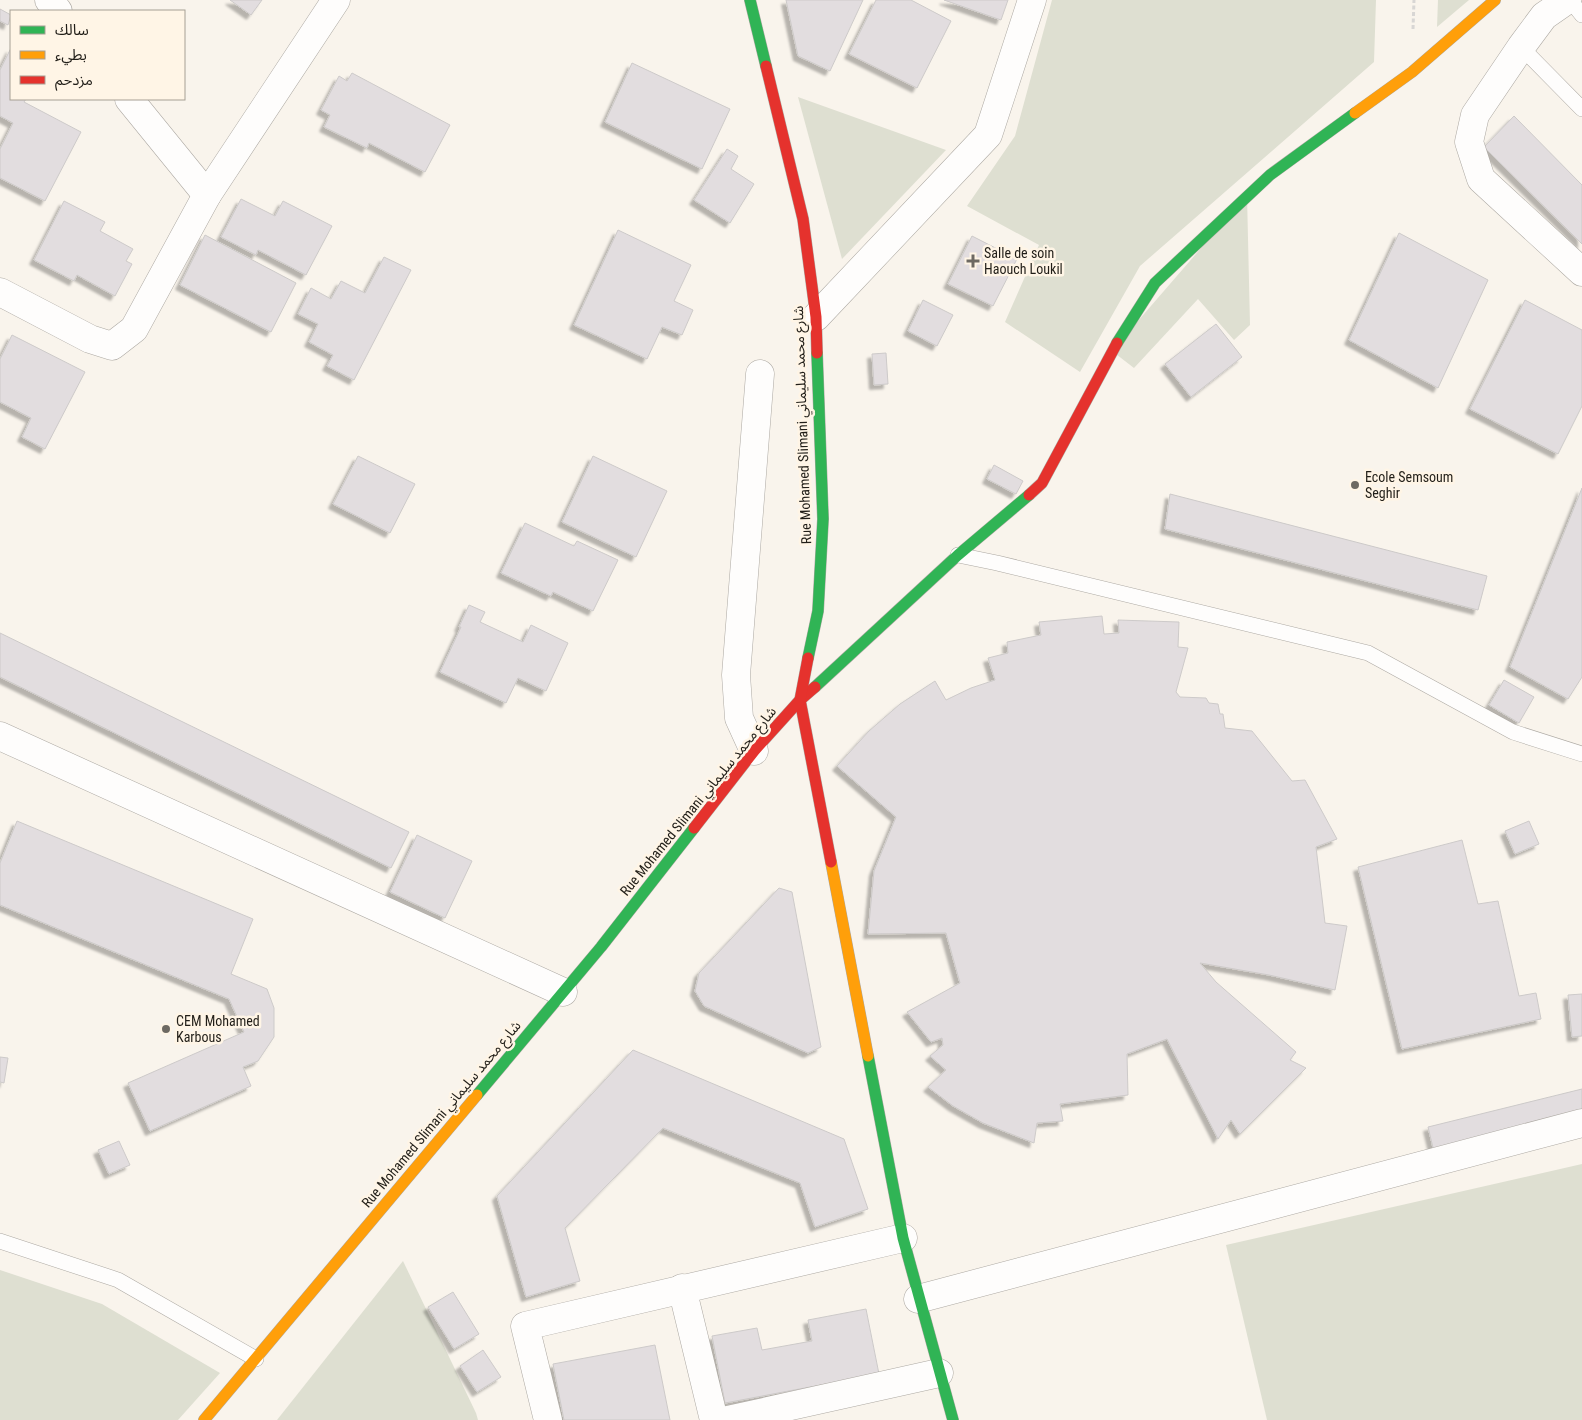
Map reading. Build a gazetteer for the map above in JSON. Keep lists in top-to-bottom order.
{
  "streets": {
    "street": ["Rue Mohamed Slimani شارع محمد سليماني"]
  },
  "places": {
    "health": ["Salle de soin Haouch Loukil"],
    "other": ["Ecole Semsoum Seghir", "CEM Mohamed Karbous"]
  },
  "legend": ["سالك", "بطيء", "مزدحم"]
}
